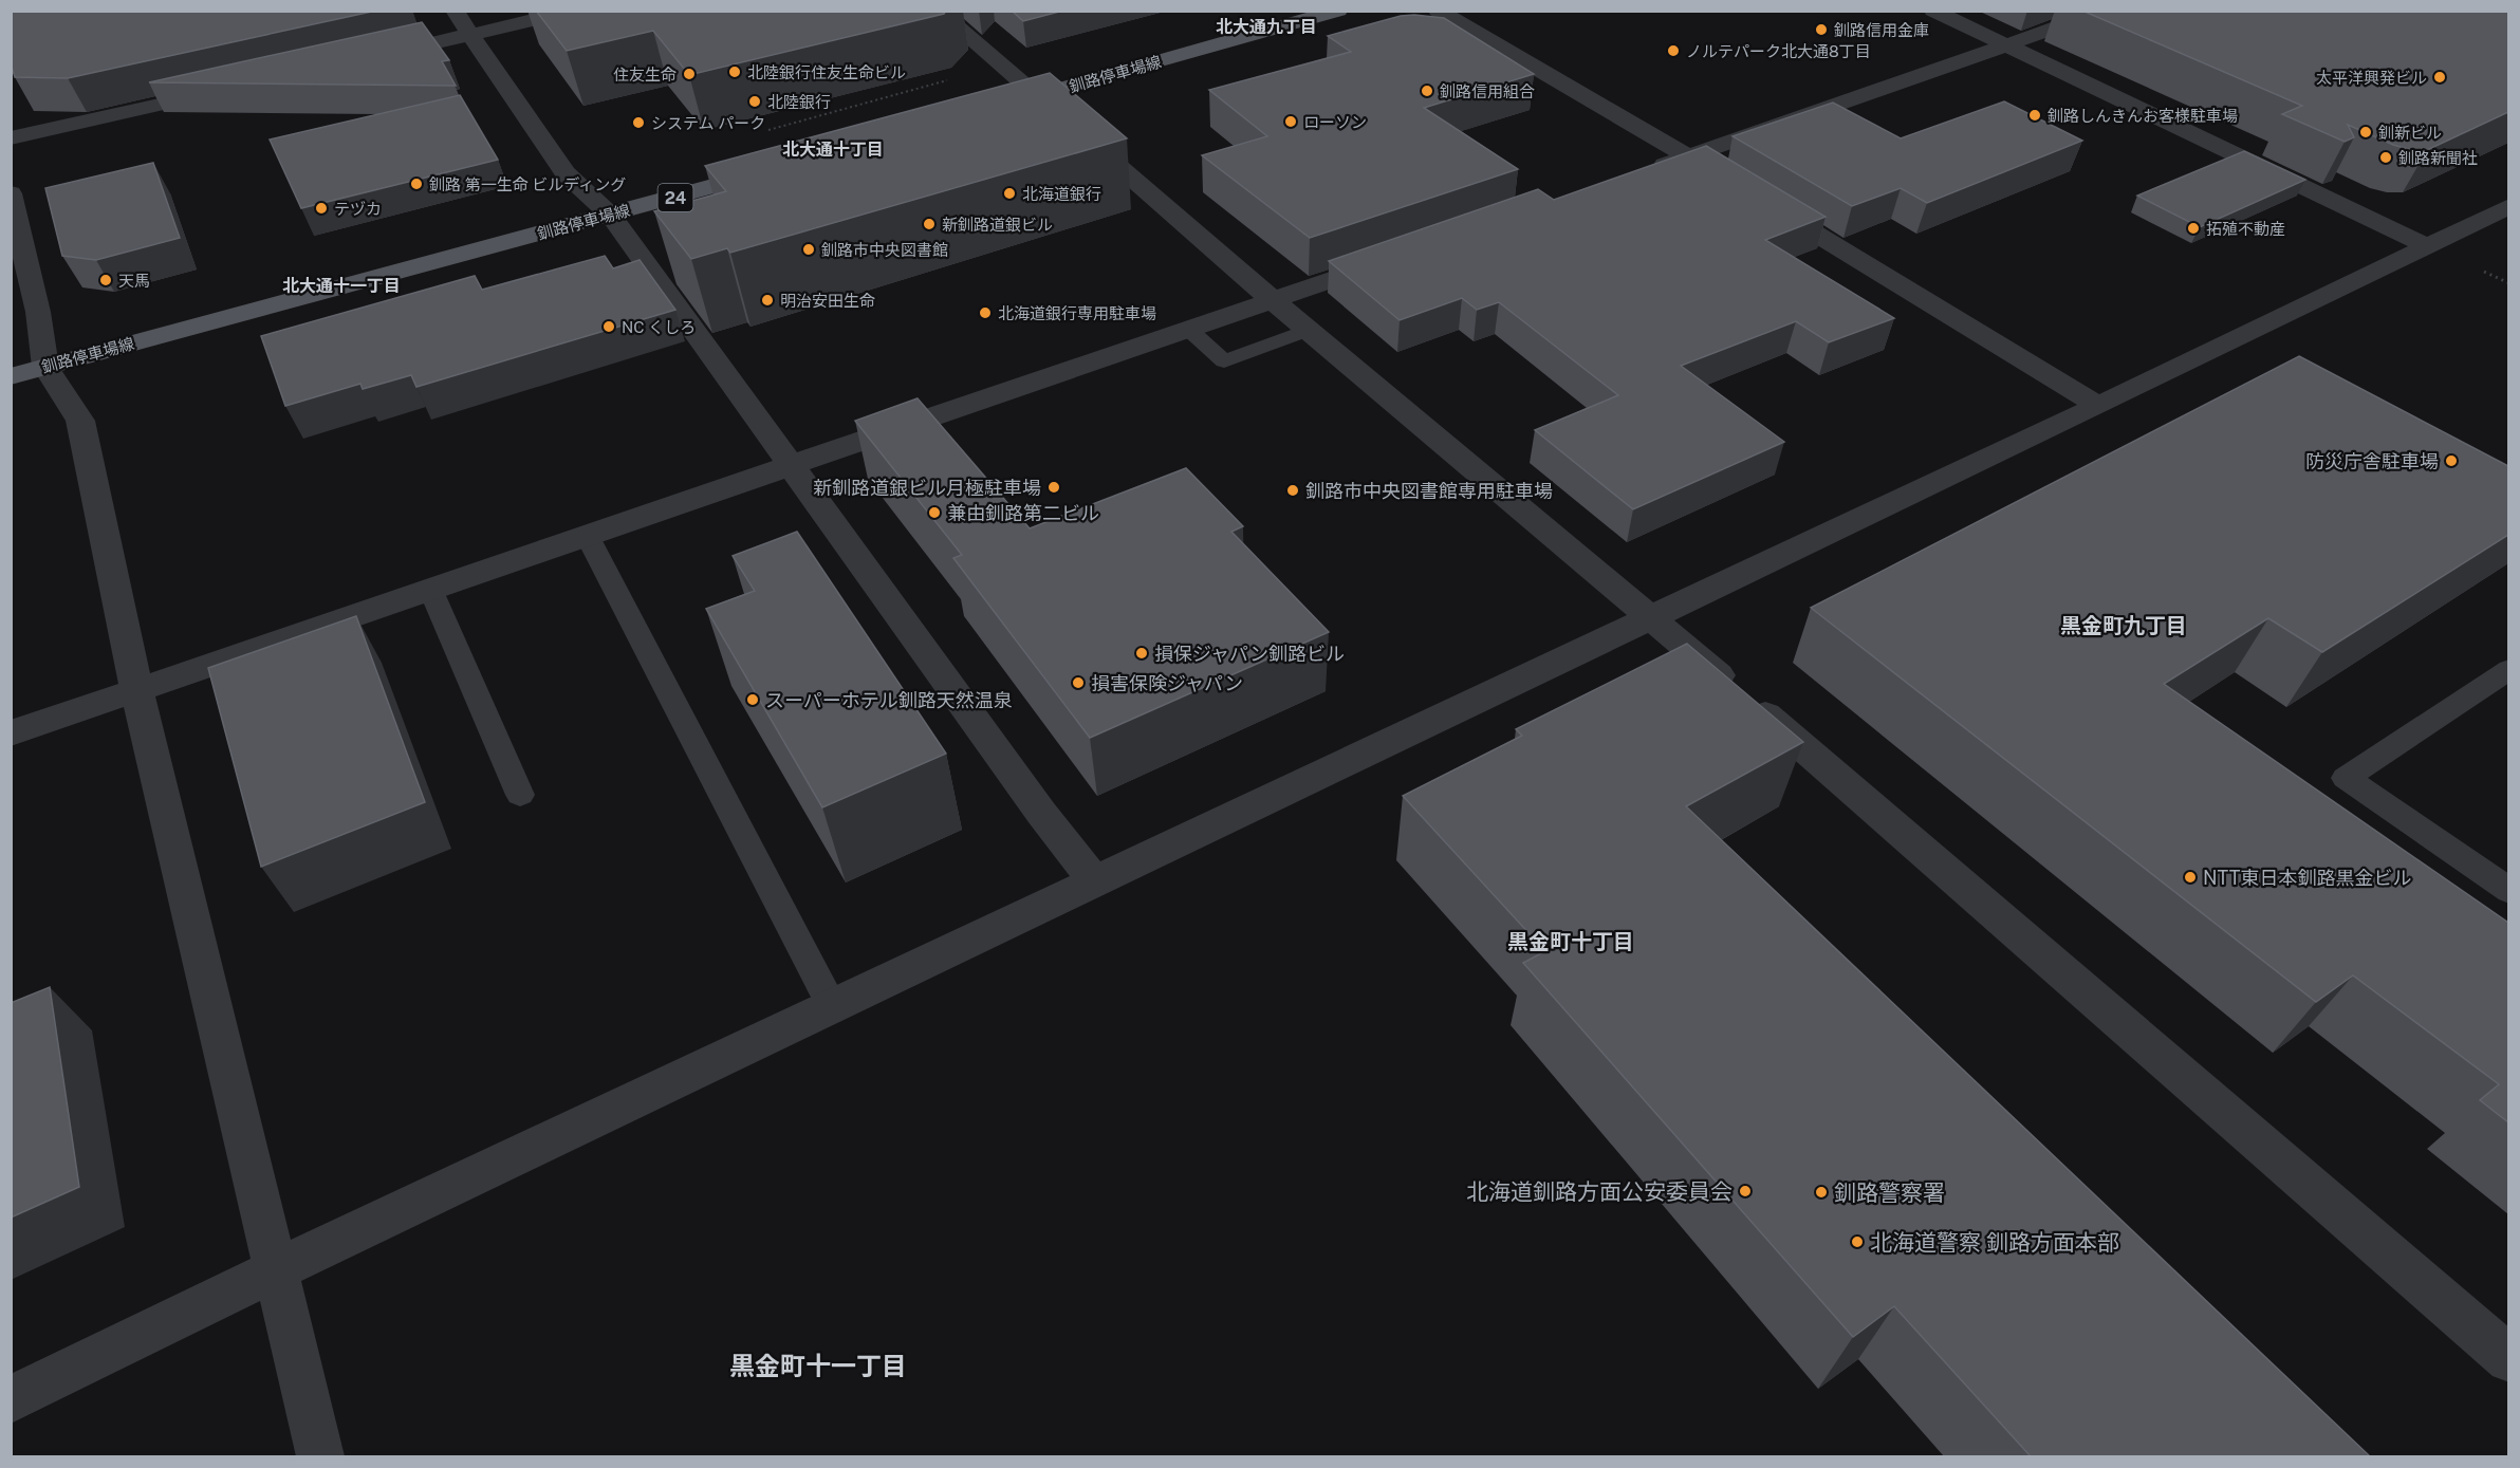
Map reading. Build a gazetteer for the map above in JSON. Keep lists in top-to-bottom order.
{
  "streets": {
    "main road": ["釧路停車場線", "24"]
  },
  "districts": [
    "北大通九丁目",
    "北大通十丁目",
    "北大通十一丁目",
    "黒金町九丁目",
    "黒金町十丁目",
    "黒金町十一丁目"
  ],
  "places": [
    "釧路信用金庫",
    "ノルテパーク北大通8丁目",
    "北陸銀行住友生命ビル",
    "住友生命",
    "太平洋興発ビル",
    "釧路信用組合",
    "北陸銀行",
    "釧路しんきんお客様駐車場",
    "ローソン",
    "システム パーク",
    "釧新ビル",
    "釧路新聞社",
    "釧路 第一生命 ビルディング",
    "北海道銀行",
    "テヅカ",
    "新釧路道銀ビル",
    "拓殖不動産",
    "釧路市中央図書館",
    "天馬",
    "明治安田生命",
    "北海道銀行専用駐車場",
    "NC くしろ",
    "防災庁舎駐車場",
    "新釧路道銀ビル月極駐車場",
    "釧路市中央図書館専用駐車場",
    "兼由釧路第二ビル",
    "損保ジャパン釧路ビル",
    "損害保険ジャパン",
    "スーパーホテル釧路天然温泉",
    "NTT東日本釧路黒金ビル",
    "北海道釧路方面公安委員会",
    "釧路警察署",
    "北海道警察 釧路方面本部"
  ]
}
